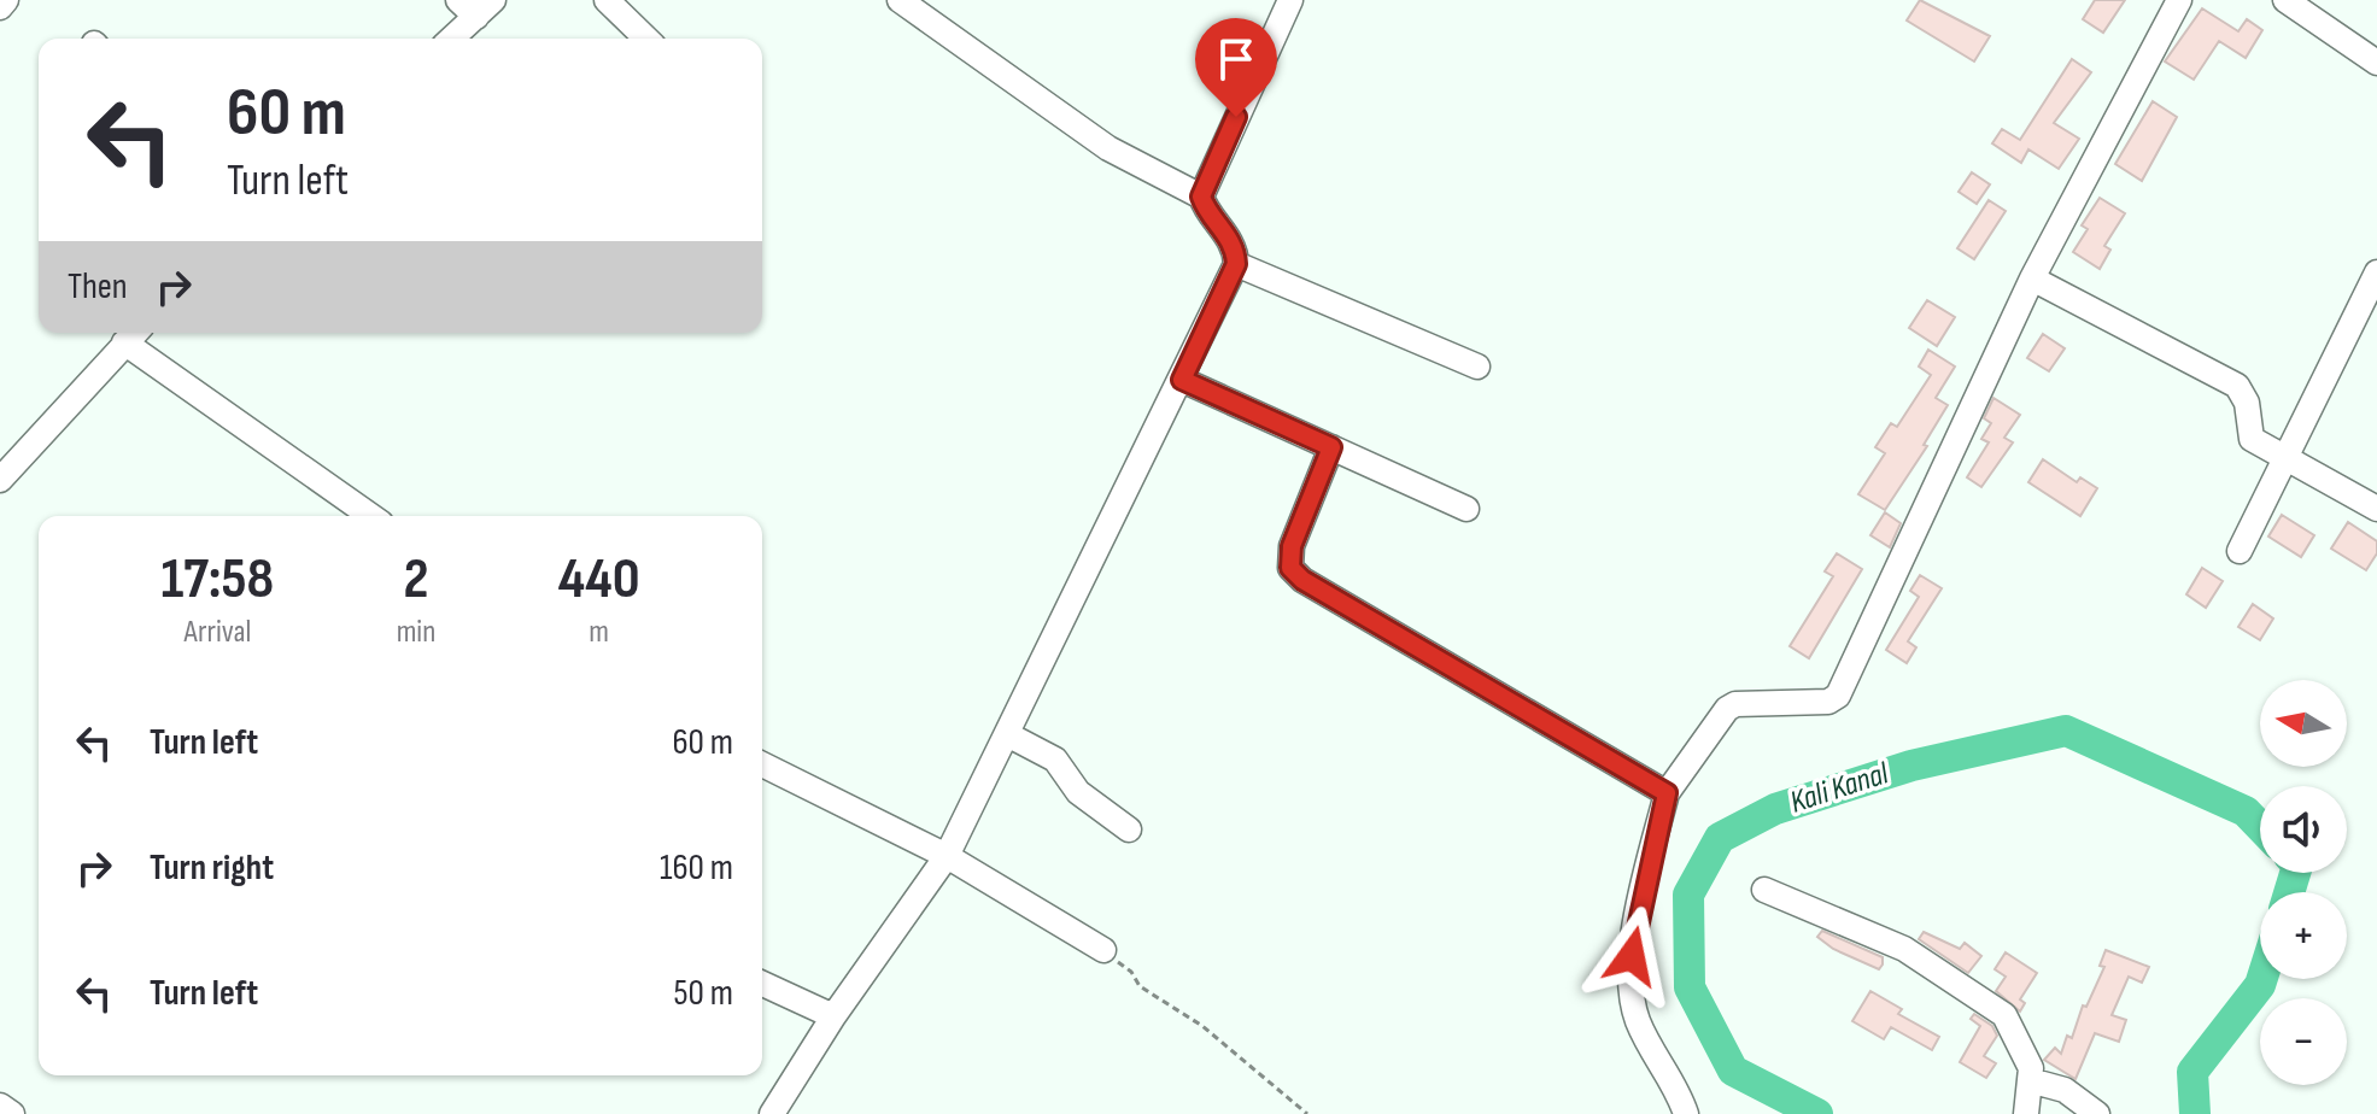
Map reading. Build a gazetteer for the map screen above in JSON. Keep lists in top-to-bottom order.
{
  "water": ["Kali Kanal"],
  "north": "left",
  "page": {
    "turn": ["60 m", "Turn left"],
    "then": "Then",
    "eta": [
      "17:58",
      "Arrival",
      "2",
      "min",
      "440",
      "m"
    ],
    "map_buttons": ["+", "−"],
    "list": [
      {
        "name": "Turn left",
        "value": "60 m"
      },
      {
        "name": "Turn right",
        "value": "160 m"
      },
      {
        "name": "Turn left",
        "value": "50 m"
      }
    ]
  }
}
